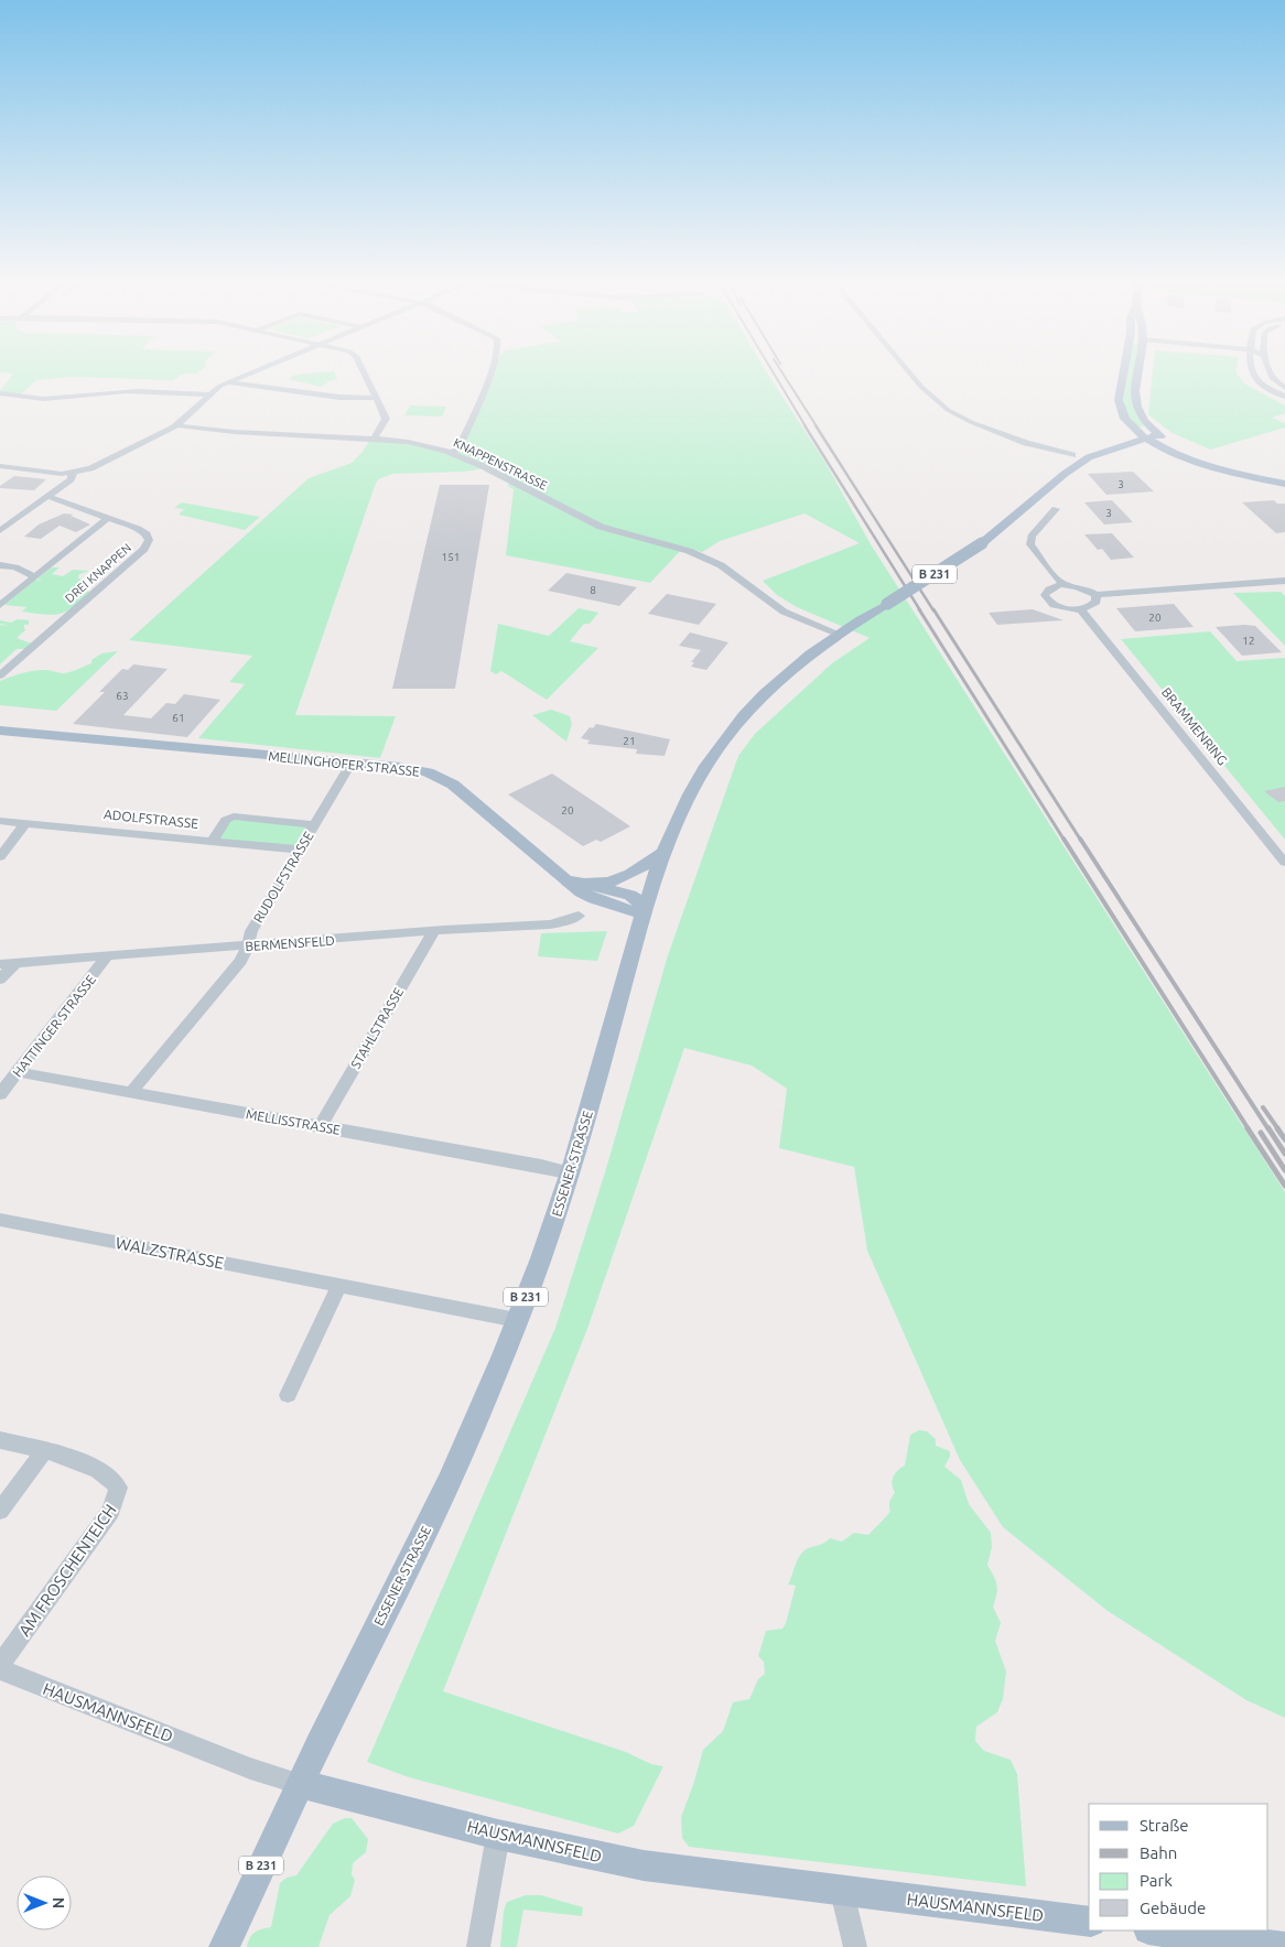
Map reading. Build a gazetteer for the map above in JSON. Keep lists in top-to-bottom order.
{
  "streets": {
    "main road": [
      "B 231",
      "MELLINGHOFER STRASSE",
      "ESSENER STRASSE",
      "HAUSMANNSFELD"
    ],
    "street": [
      "KNAPPENSTRASSE",
      "DREI KNAPPEN",
      "BRAMMENRING",
      "ADOLFSTRASSE",
      "RUDOLFSTRASSE",
      "BERMENSFELD",
      "HATTINGER STRASSE",
      "STAHLSTRASSE",
      "MELLISSTRASSE",
      "WALZSTRASSE",
      "AM FROSCHENTEICH"
    ]
  },
  "crossings": [
    ["KNAPPENSTRASSE", "ESSENER STRASSE"],
    ["B 231", "ESSENER STRASSE"],
    ["MELLINGHOFER STRASSE", "RUDOLFSTRASSE"],
    ["MELLINGHOFER STRASSE", "ESSENER STRASSE"],
    ["ADOLFSTRASSE", "RUDOLFSTRASSE"],
    ["RUDOLFSTRASSE", "BERMENSFELD"],
    ["RUDOLFSTRASSE", "MELLISSTRASSE"],
    ["BERMENSFELD", "HATTINGER STRASSE"],
    ["BERMENSFELD", "STAHLSTRASSE"],
    ["HATTINGER STRASSE", "MELLISSTRASSE"],
    ["STAHLSTRASSE", "MELLISSTRASSE"],
    ["MELLISSTRASSE", "ESSENER STRASSE"],
    ["ESSENER STRASSE", "WALZSTRASSE"],
    ["ESSENER STRASSE", "HAUSMANNSFELD"]
  ],
  "house_numbers": [
    "3",
    "3",
    "151",
    "8",
    "20",
    "12",
    "63",
    "61",
    "21",
    "20"
  ],
  "legend": [
    "Straße",
    "Bahn",
    "Park",
    "Gebäude"
  ],
  "north": "right"
}
